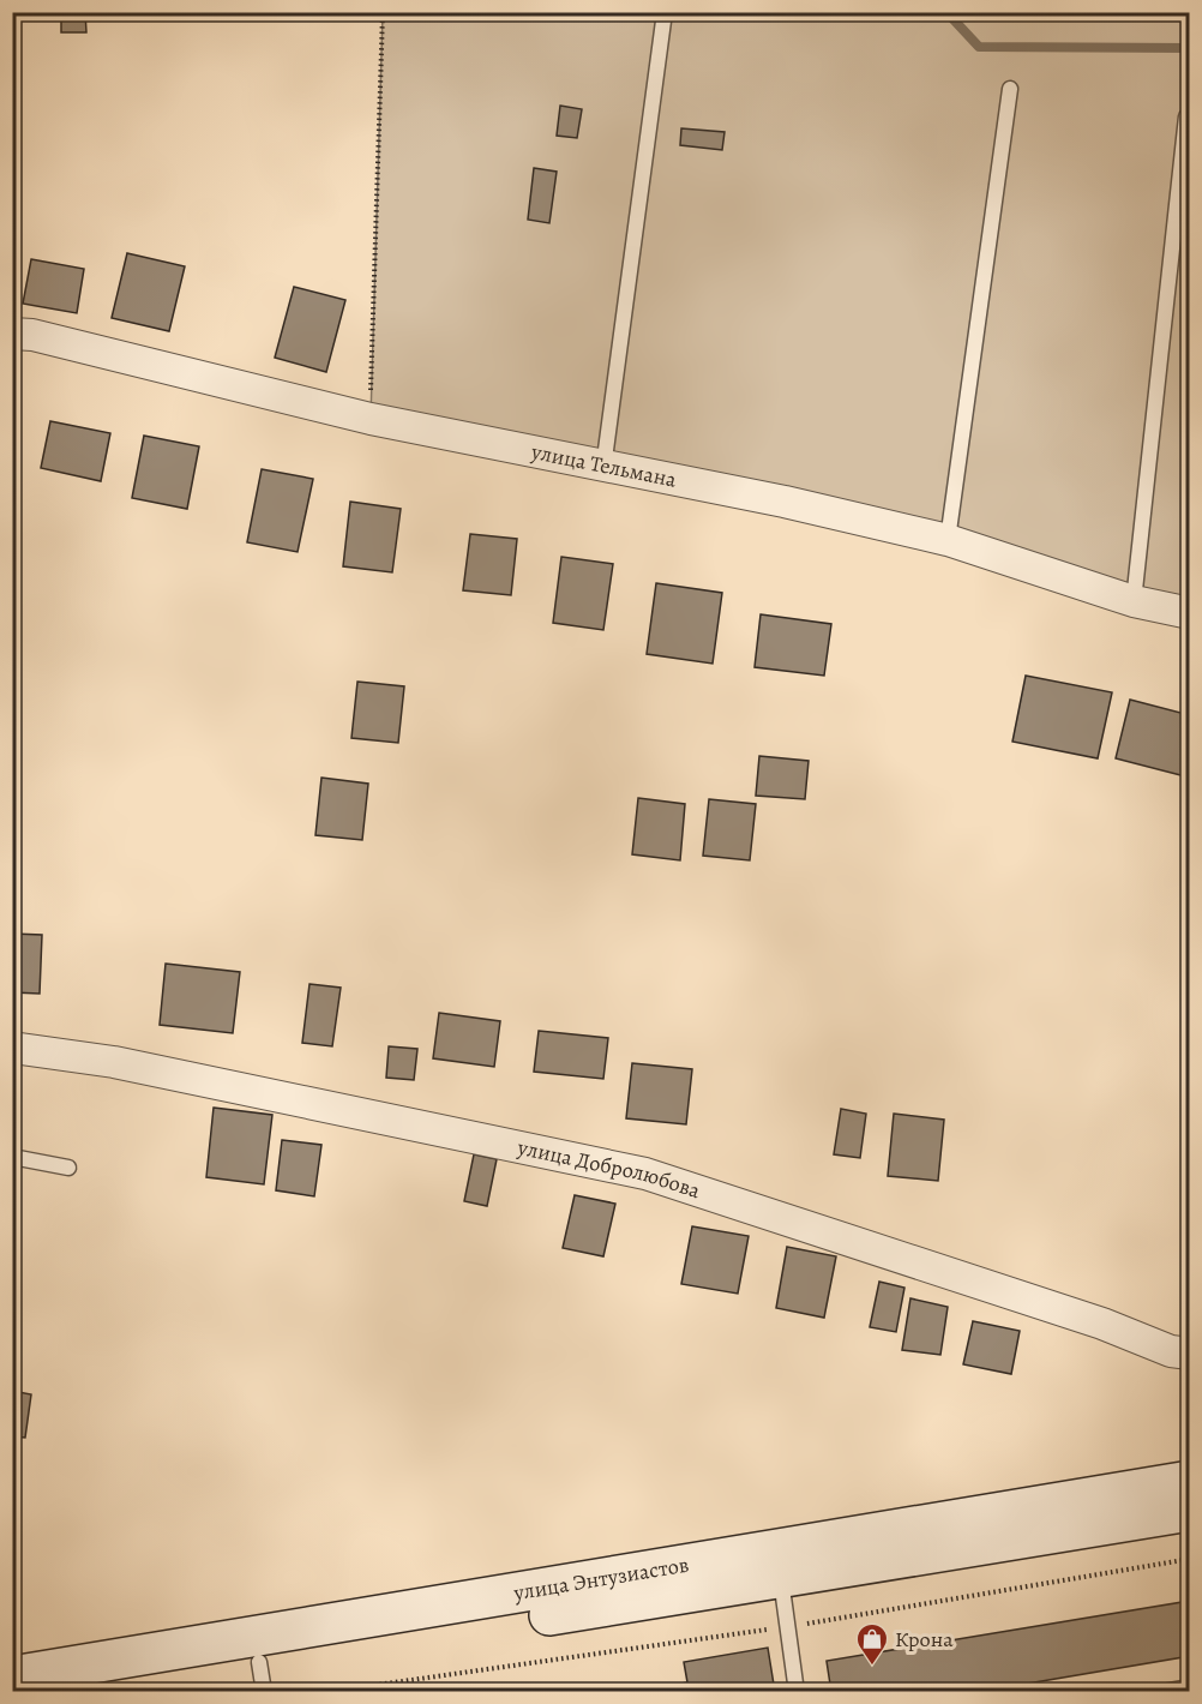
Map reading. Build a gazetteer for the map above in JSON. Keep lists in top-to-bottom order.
{
  "streets": {
    "main road": ["улица Энтузиастов"],
    "street": ["улица Тельмана", "улица Добролюбова"]
  },
  "places": {
    "shop": ["Крона"]
  }
}
